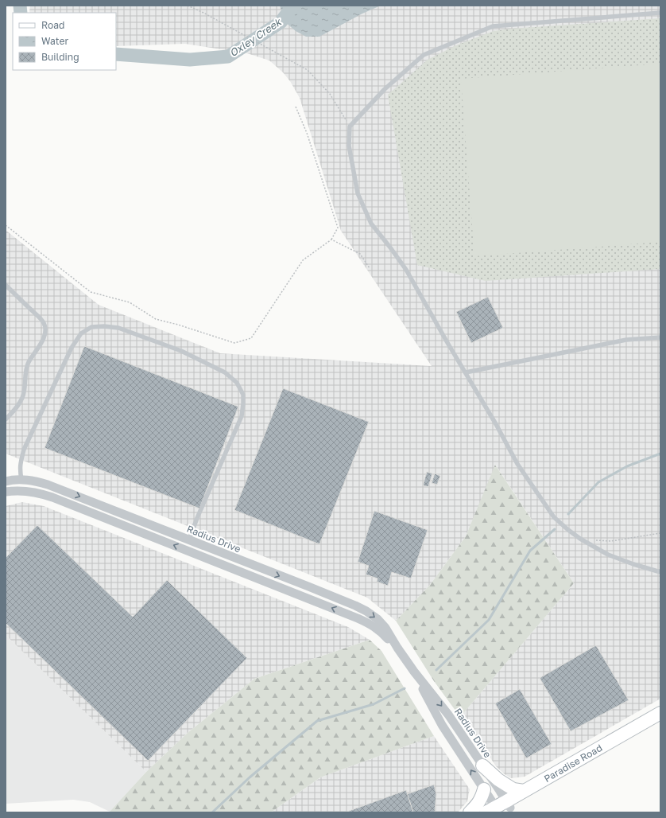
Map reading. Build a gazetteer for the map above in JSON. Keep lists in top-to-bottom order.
{
  "streets": {
    "street": ["Radius Drive", "Paradise Road"]
  },
  "crossings": [
    ["Radius Drive", "Paradise Road"]
  ],
  "water": ["Oxley Creek"],
  "legend": ["Road", "Water", "Building"]
}
